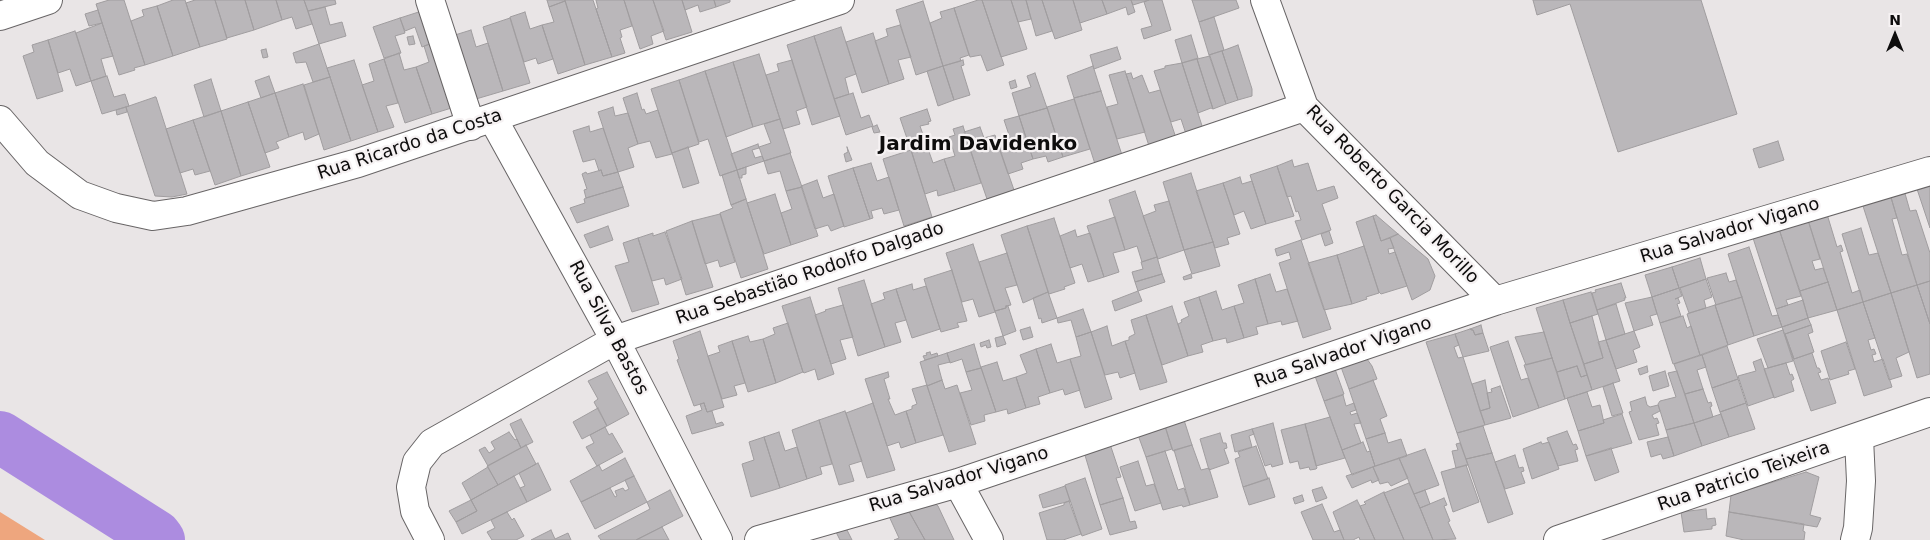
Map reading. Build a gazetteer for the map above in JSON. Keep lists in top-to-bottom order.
{
  "streets": {
    "street": [
      "Rua Ricardo da Costa",
      "Rua Roberto Garcia Morillo",
      "Rua Salvador Vigano",
      "Rua Sebastião Rodolfo Dalgado",
      "Rua Silva Bastos",
      "Rua Patricio Teixeira"
    ]
  },
  "crossings": [
    ["Rua Ricardo da Costa", "Rua Silva Bastos"],
    ["Rua Roberto Garcia Morillo", "Rua Salvador Vigano"],
    ["Rua Roberto Garcia Morillo", "Rua Sebastião Rodolfo Dalgado"],
    ["Rua Sebastião Rodolfo Dalgado", "Rua Silva Bastos"]
  ],
  "districts": ["Jardim Davidenko"],
  "north": "top"
}
